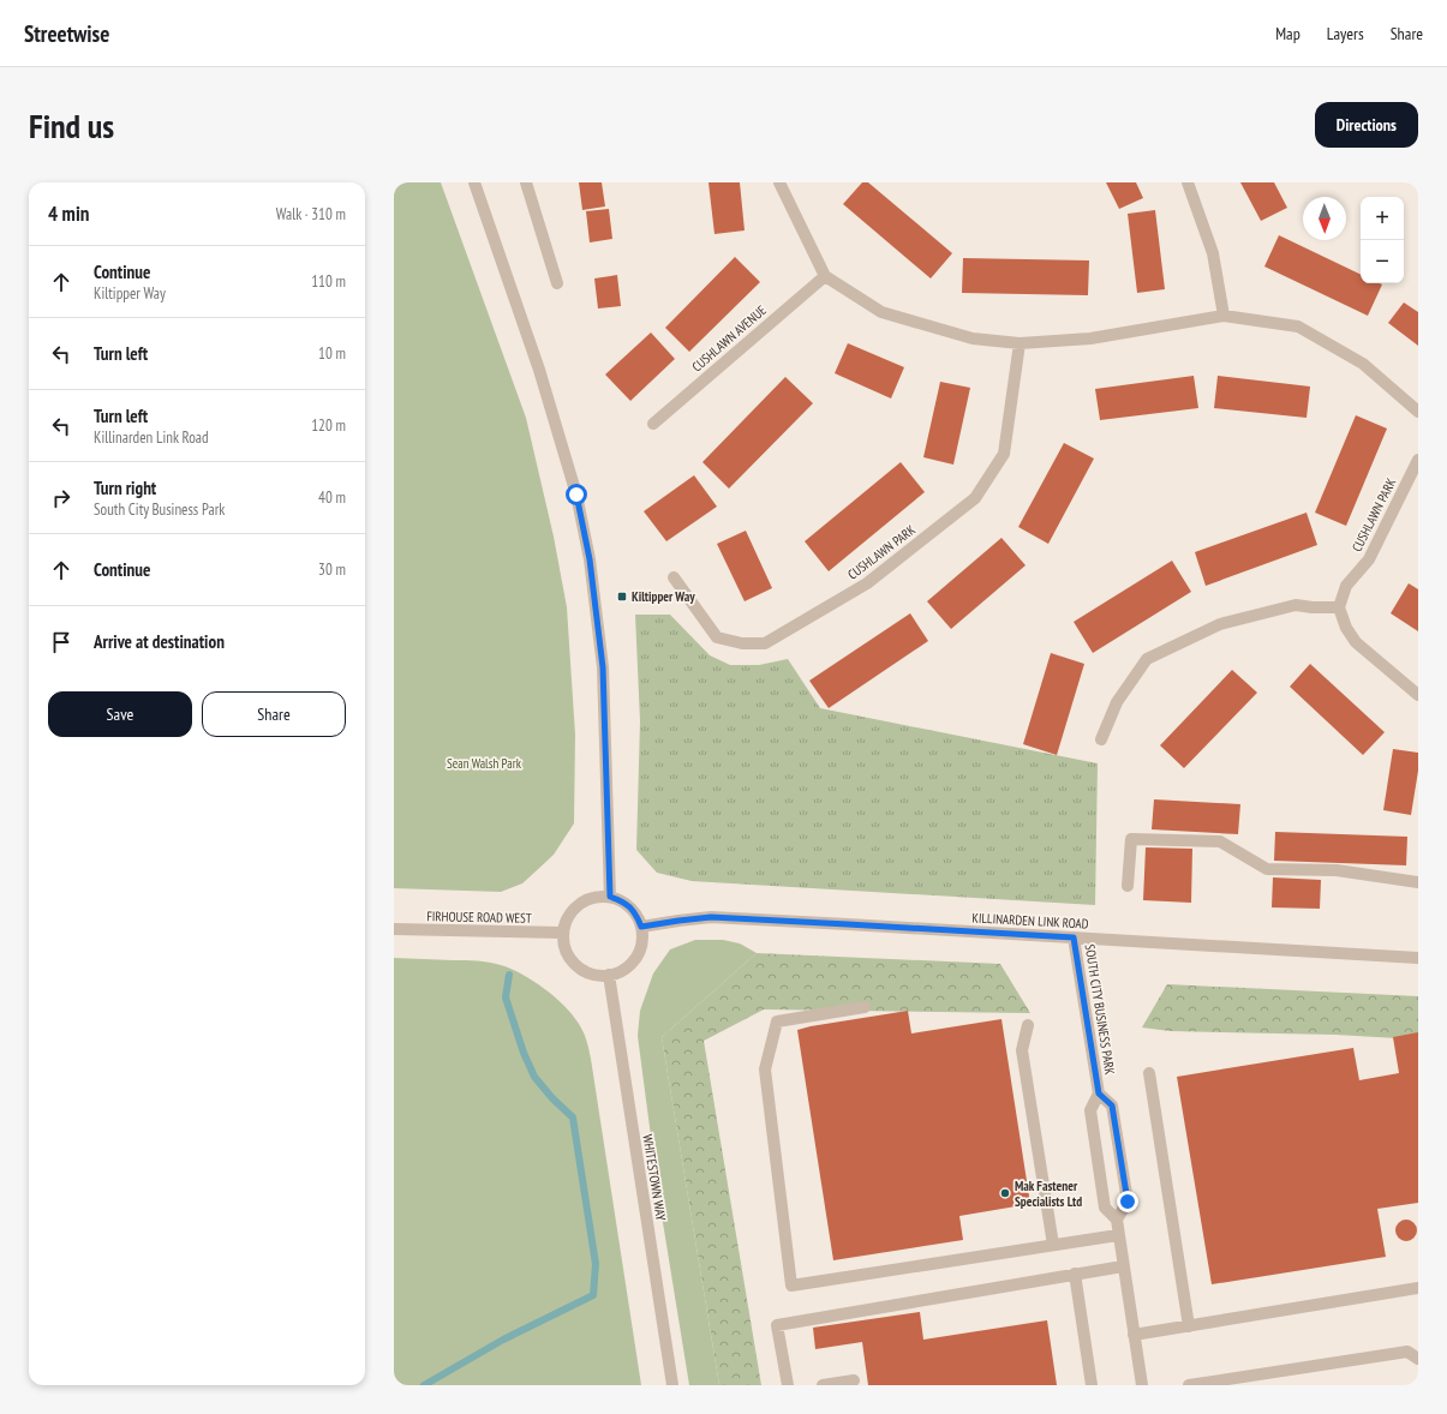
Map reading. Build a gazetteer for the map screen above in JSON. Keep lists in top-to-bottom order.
{
  "streets": {
    "street": [
      "CUSHLAWN AVENUE",
      "CUSHLAWN PARK",
      "FIRHOUSE ROAD WEST",
      "KILLINARDEN LINK ROAD",
      "SOUTH CITY BUSINESS PARK",
      "WHITESTOWN WAY"
    ]
  },
  "crossings": [
    ["FIRHOUSE ROAD WEST", "KILLINARDEN LINK ROAD"],
    ["FIRHOUSE ROAD WEST", "WHITESTOWN WAY"],
    ["KILLINARDEN LINK ROAD", "SOUTH CITY BUSINESS PARK"],
    ["KILLINARDEN LINK ROAD", "WHITESTOWN WAY"]
  ],
  "parks": ["Sean Walsh Park"],
  "places": {
    "transit": ["Kiltipper Way"],
    "other": ["Mak Fastener Specialists Ltd"]
  },
  "north": "bottom",
  "page": {
    "header": "Streetwise",
    "nav": ["Map", "Layers", "Share"],
    "buttons": [
      "Directions",
      ["Save", "Share"]
    ],
    "title": "Find us",
    "heading": ["4 min", "Walk · 310 m"],
    "map_buttons": ["+", "−"],
    "list": [
      ["Continue", "Kiltipper Way", "110 m"],
      ["Turn left", "10 m"],
      ["Turn left", "Killinarden Link Road", "120 m"],
      ["Turn right", "South City Business Park", "40 m"],
      ["Continue", "30 m"],
      "Arrive at destination"
    ]
  }
}
